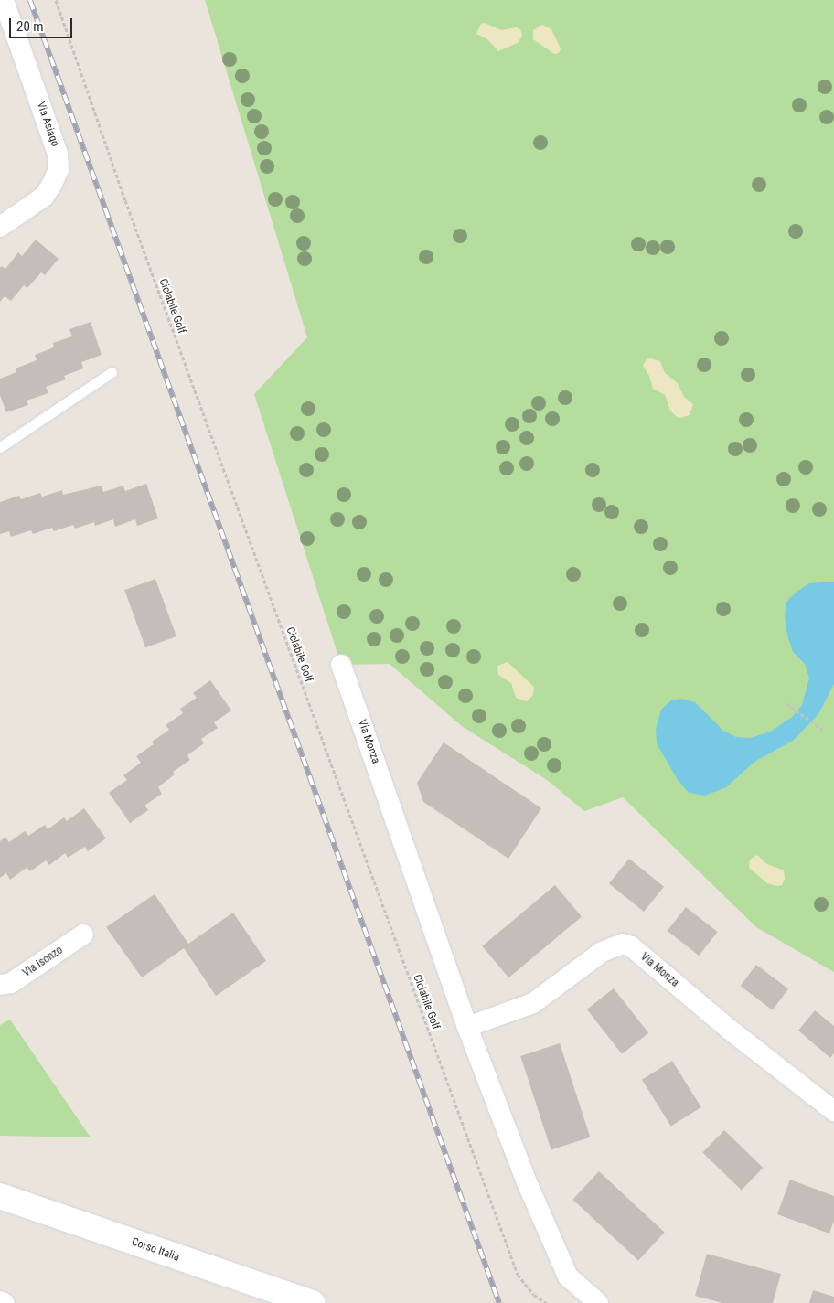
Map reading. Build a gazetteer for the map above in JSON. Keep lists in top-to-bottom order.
{
  "streets": {
    "main road": ["Corso Italia"],
    "street": ["Via Asiago", "Via Monza", "Via Isonzo"],
    "path": ["Ciclabile Golf"]
  },
  "scale_bar": "20 m"
}
